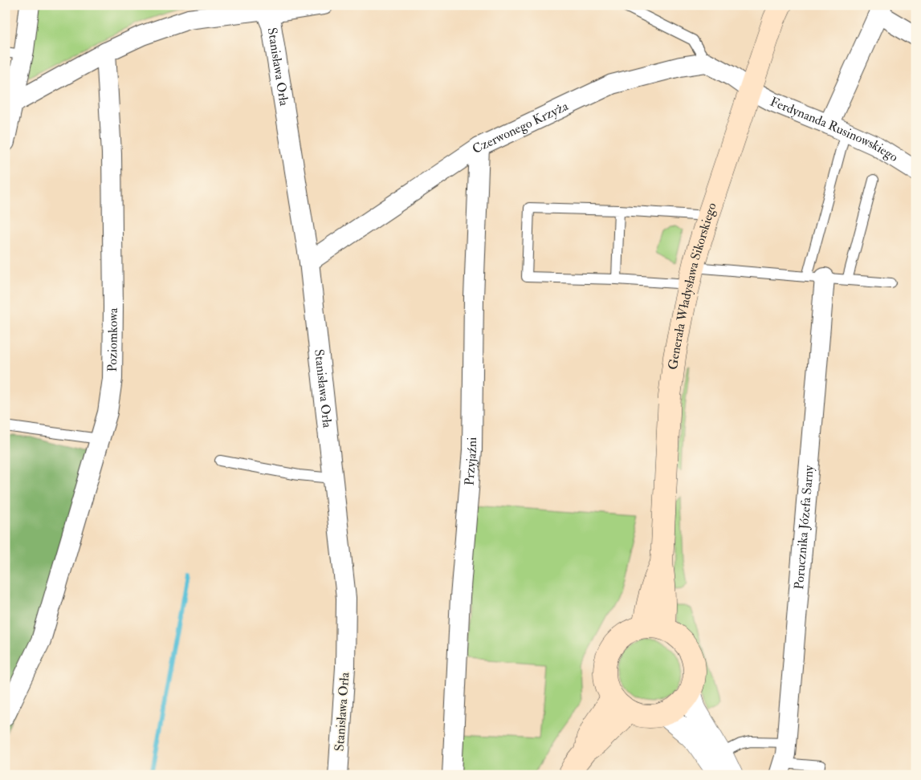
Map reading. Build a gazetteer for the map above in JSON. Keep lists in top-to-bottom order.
{
  "streets": {
    "main road": ["Generała Władysława Sikorskiego"],
    "street": [
      "Stanisława Orła",
      "Czerwonego Krzyża",
      "Ferdynanda Rusinowskiego",
      "Poziomkowa",
      "Przyjaźni",
      "Porucznika Józefa Sarny"
    ]
  },
  "crossings": [
    ["Stanisława Orła", "Czerwonego Krzyża"],
    ["Czerwonego Krzyża", "Przyjaźni"],
    ["Ferdynanda Rusinowskiego", "Generała Władysława Sikorskiego"]
  ]
}
